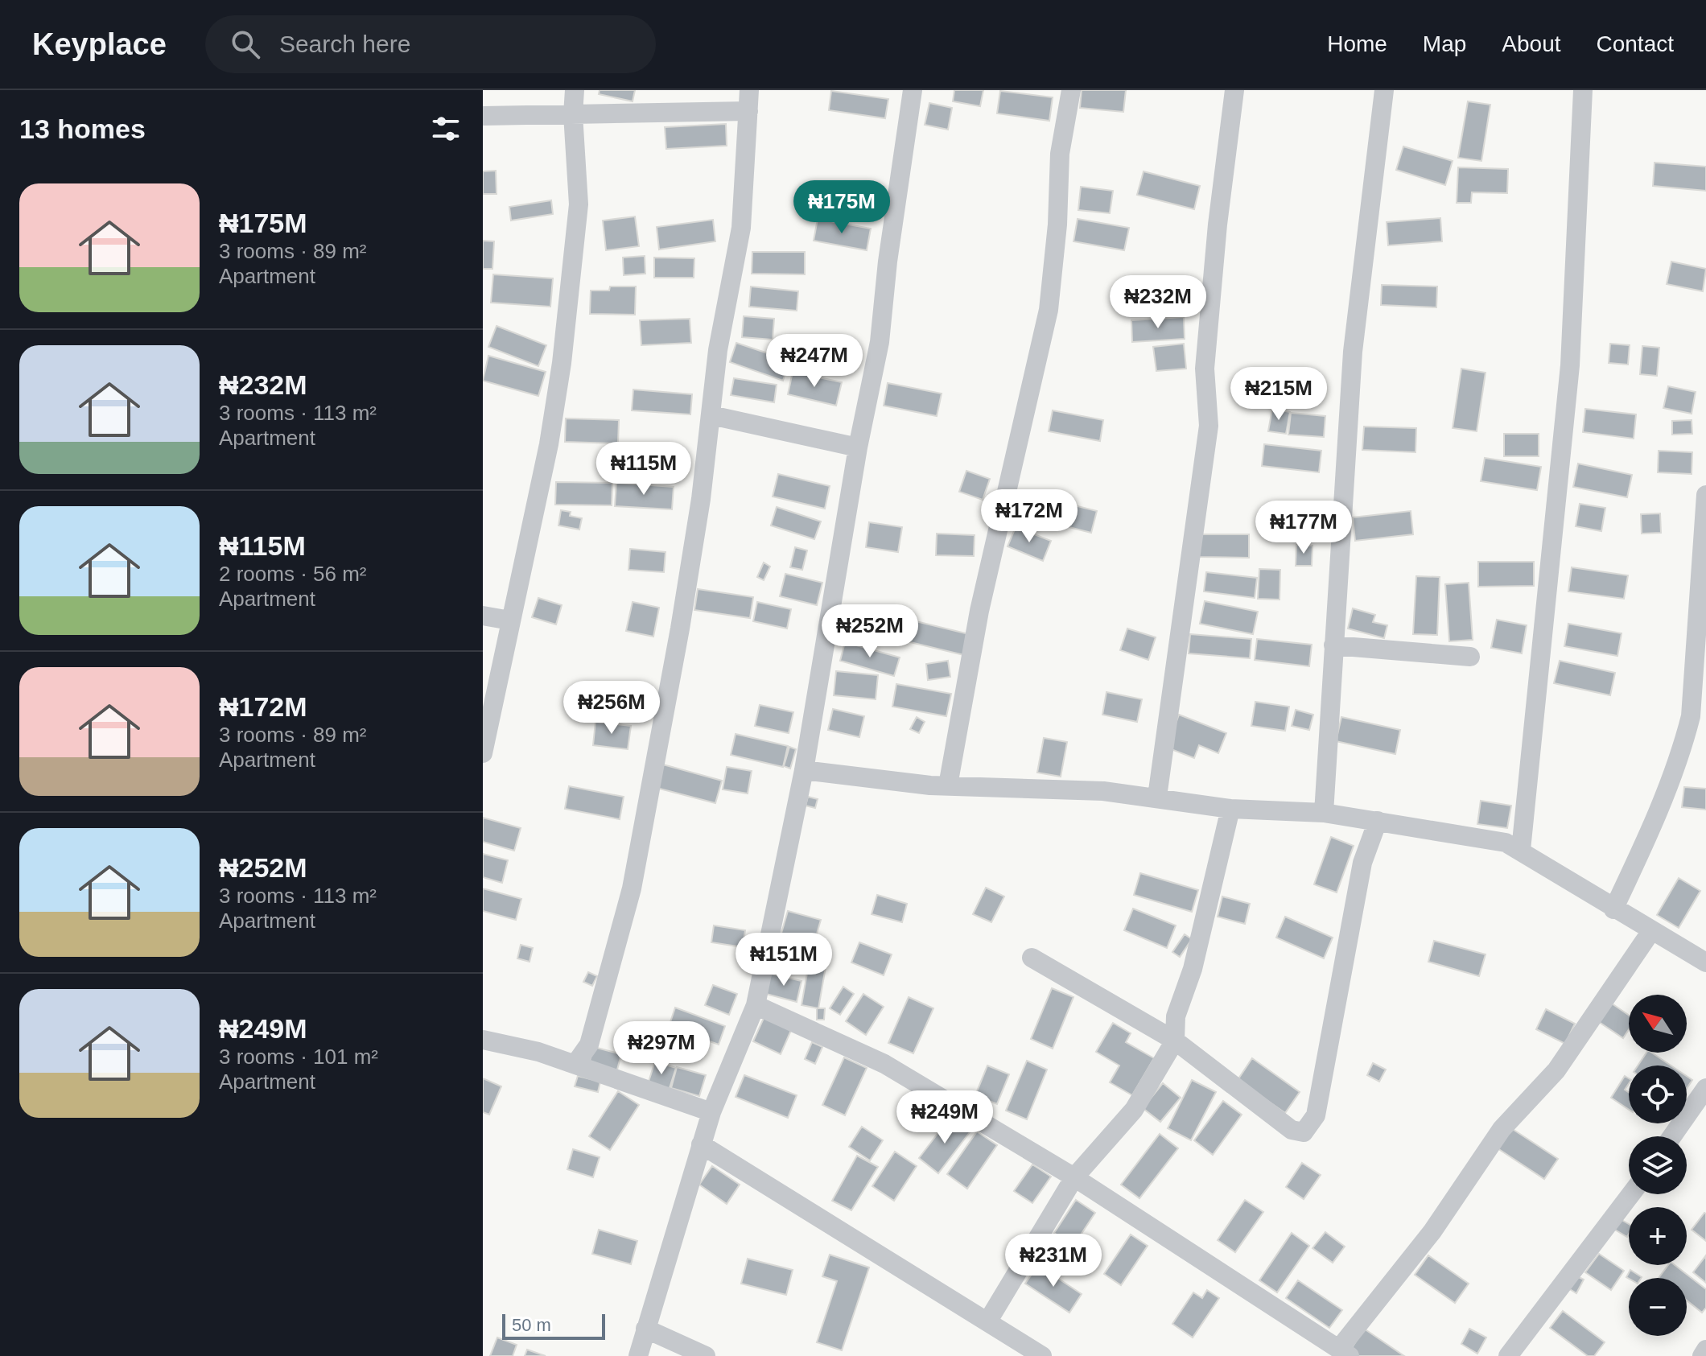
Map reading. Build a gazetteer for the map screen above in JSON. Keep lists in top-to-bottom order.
{
  "scale_bar": "50 m",
  "north": "top left",
  "page": {
    "header": "Keyplace",
    "search": "Search here",
    "nav": [
      "Home",
      "Map",
      "About",
      "Contact"
    ],
    "heading": "13 homes",
    "list": [
      {
        "name": "₦175M",
        "note": "3 rooms · 89 m² · Apartment"
      },
      {
        "name": "₦232M",
        "note": "3 rooms · 113 m² · Apartment"
      },
      {
        "name": "₦115M",
        "note": "2 rooms · 56 m² · Apartment"
      },
      {
        "name": "₦172M",
        "note": "3 rooms · 89 m² · Apartment"
      },
      {
        "name": "₦252M",
        "note": "3 rooms · 113 m² · Apartment"
      },
      {
        "name": "₦249M",
        "note": "3 rooms · 101 m² · Apartment"
      }
    ],
    "price": [
      "₦175M",
      "₦232M",
      "₦247M",
      "₦215M",
      "₦115M",
      "₦172M",
      "₦177M",
      "₦252M",
      "₦256M",
      "₦151M",
      "₦297M",
      "₦249M",
      "₦231M"
    ],
    "map_buttons": ["+", "−"],
    "scale": "50 m"
  }
}
